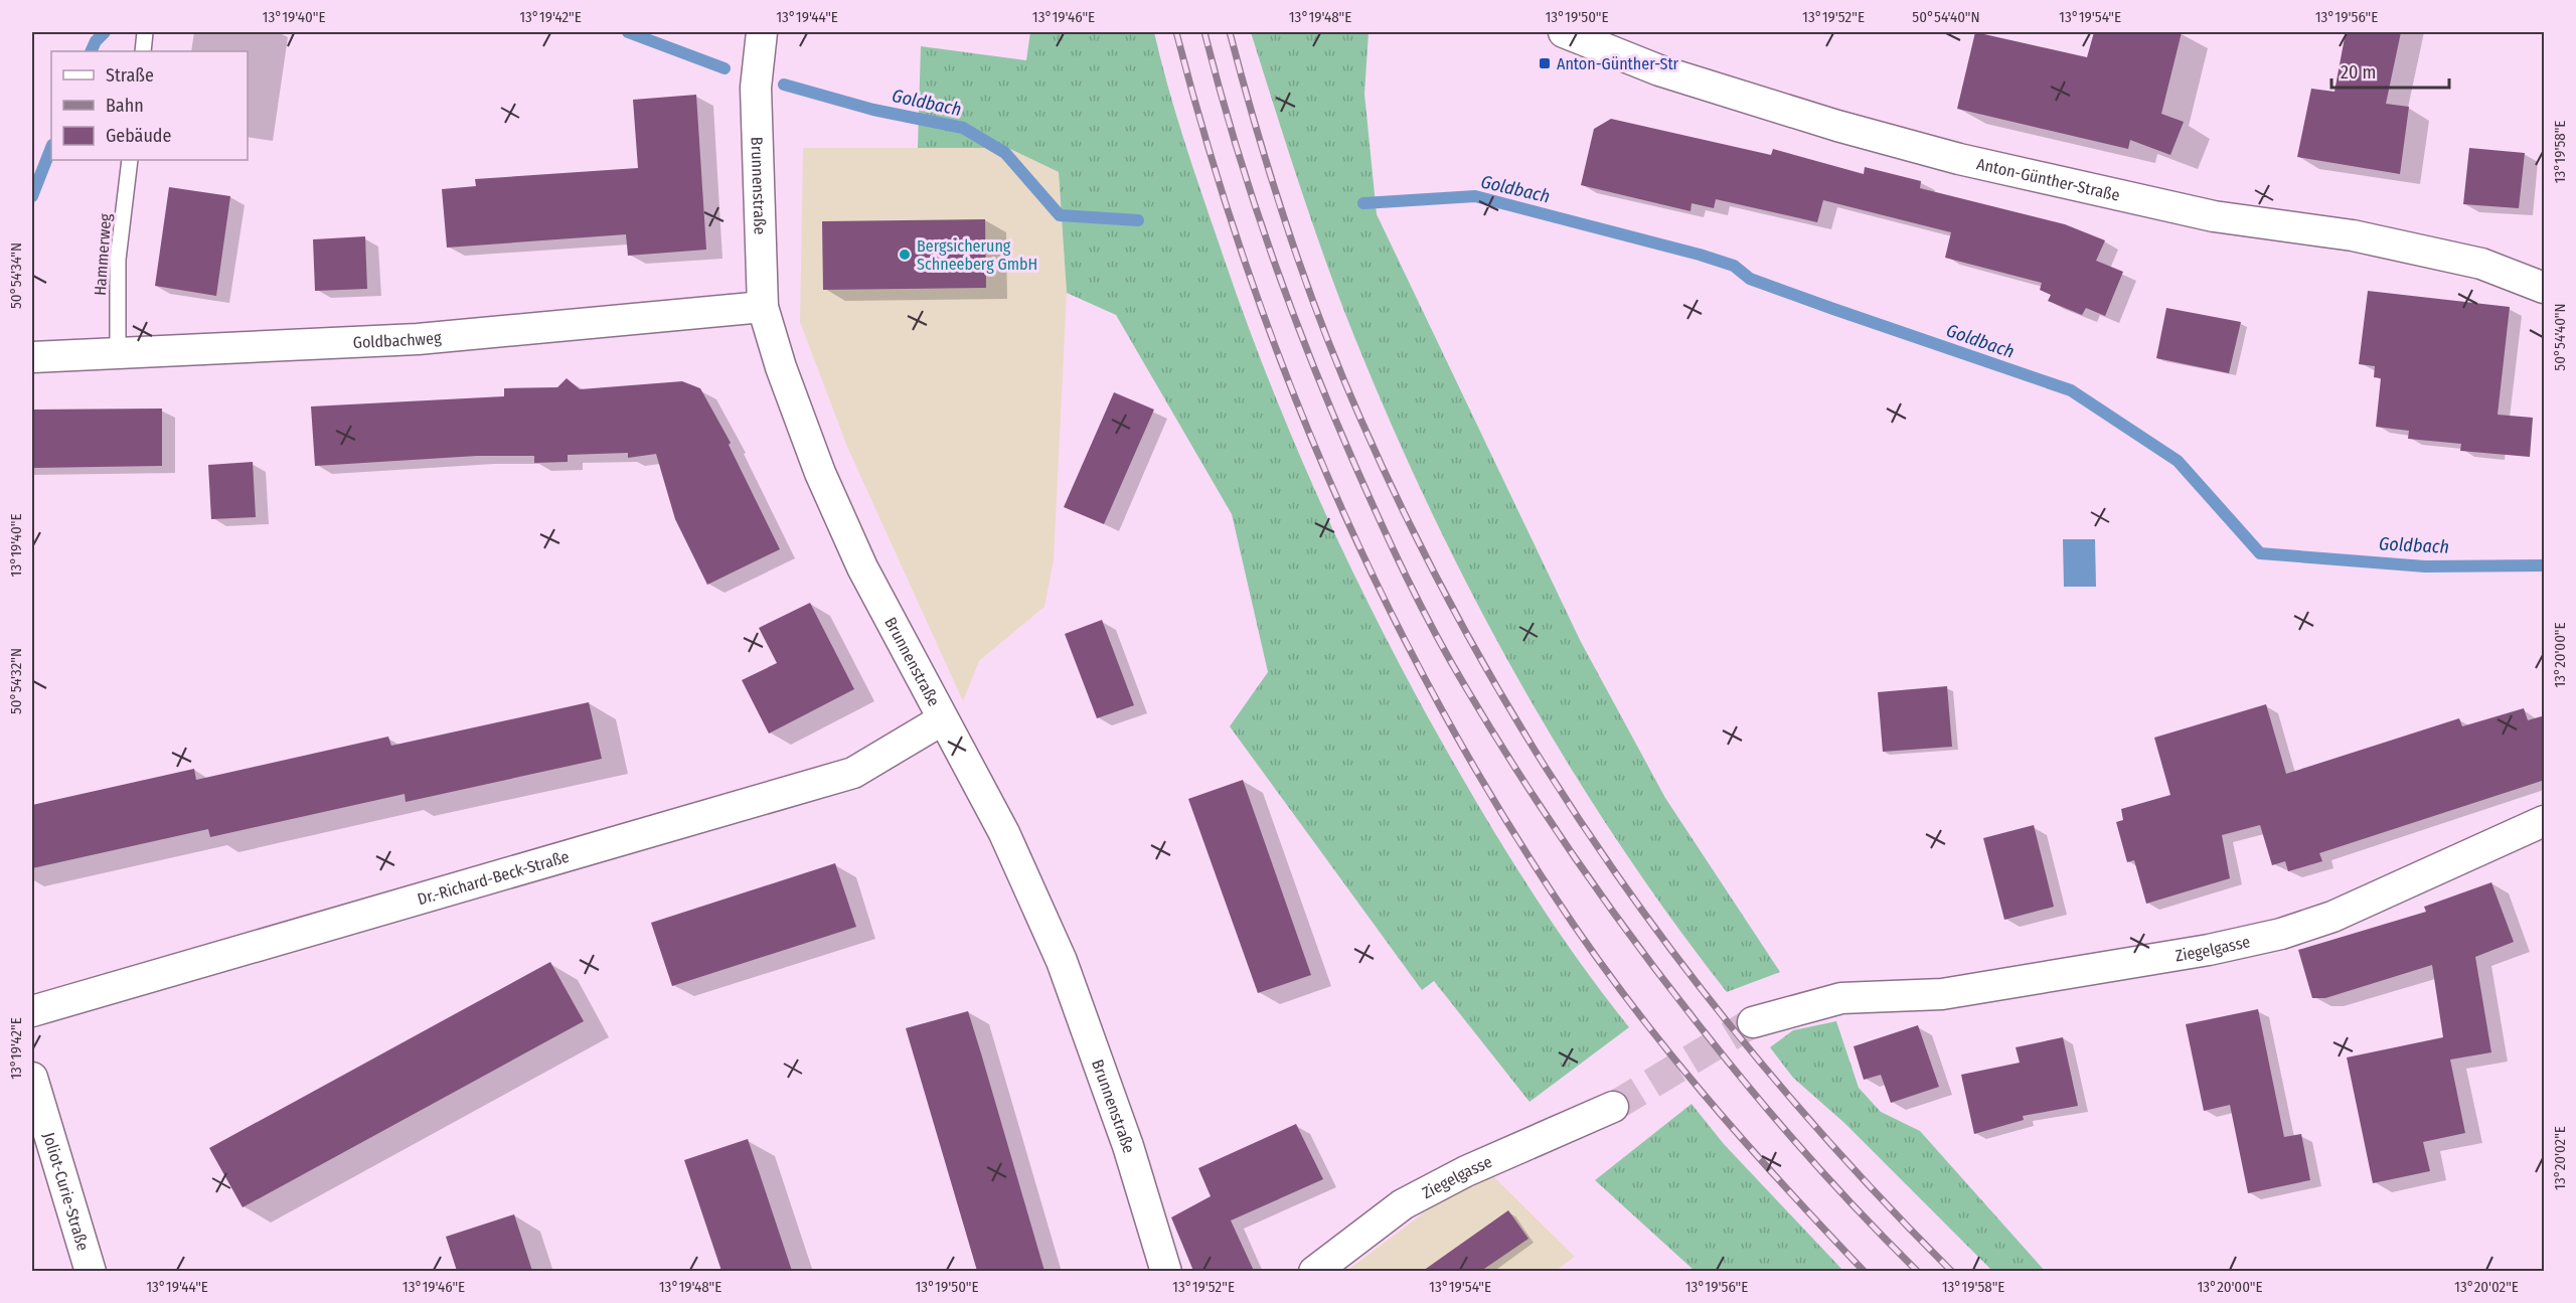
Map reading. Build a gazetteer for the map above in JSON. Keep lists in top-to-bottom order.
{
  "streets": {
    "street": [
      "Anton-Günther-Straße",
      "Brunnenstraße",
      "Goldbachweg",
      "Dr.-Richard-Beck-Straße",
      "Ziegelgasse",
      "Joliot-Curie-Straße"
    ],
    "lane": ["Hammerweg"]
  },
  "crossings": [
    ["Brunnenstraße", "Goldbachweg"],
    ["Brunnenstraße", "Dr.-Richard-Beck-Straße"],
    ["Hammerweg", "Goldbachweg"]
  ],
  "water": ["Goldbach"],
  "places": {
    "transit": ["Anton-Günther-Str"],
    "other": ["Bergsicherung Schneeberg GmbH"]
  },
  "legend": ["Straße", "Bahn", "Gebäude"],
  "scale_bar": "20 m",
  "coordinates": [
    "13°19'40\"E",
    "13°19'42\"E",
    "13°19'44\"E",
    "13°19'46\"E",
    "13°19'48\"E",
    "13°19'50\"E",
    "13°19'52\"E",
    "50°54'40\"N",
    "13°19'54\"E",
    "13°19'56\"E",
    "13°19'58\"E",
    "50°54'34\"N",
    "13°20'00\"E",
    "50°54'32\"N",
    "13°20'02\"E"
  ]
}
